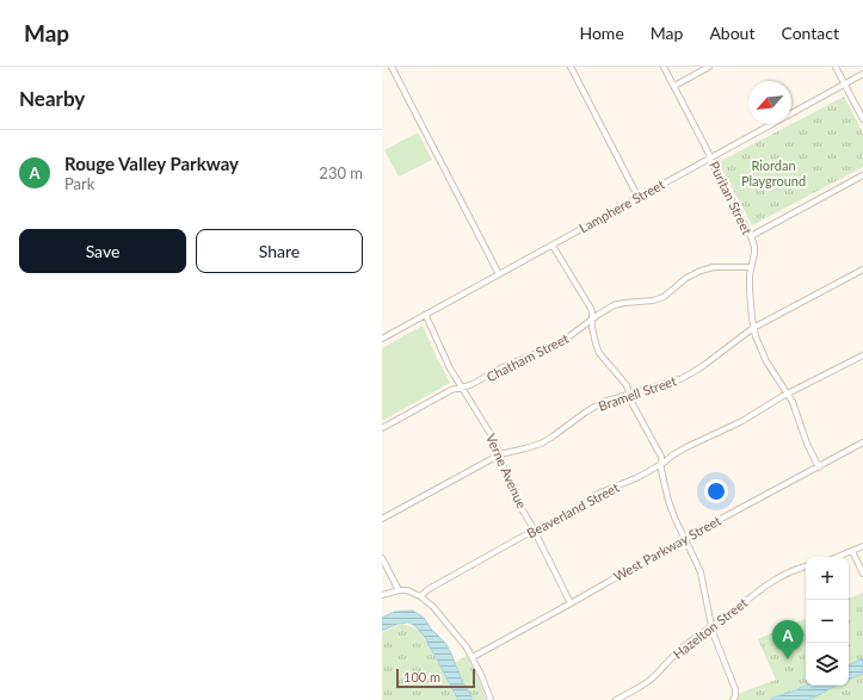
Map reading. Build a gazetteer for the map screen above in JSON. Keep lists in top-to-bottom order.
{
  "streets": {
    "street": [
      "Puritan Street",
      "Lamphere Street",
      "Chatham Street",
      "Bramell Street",
      "Verne Avenue",
      "Beaverland Street",
      "West Parkway Street",
      "Hazelton Street"
    ]
  },
  "crossings": [
    ["Puritan Street", "Lamphere Street"],
    ["Puritan Street", "Chatham Street"],
    ["Puritan Street", "Bramell Street"],
    ["Puritan Street", "Beaverland Street"],
    ["Puritan Street", "West Parkway Street"],
    ["Lamphere Street", "Verne Avenue"],
    ["Chatham Street", "Verne Avenue"],
    ["Bramell Street", "Verne Avenue"],
    ["Verne Avenue", "Beaverland Street"],
    ["Verne Avenue", "West Parkway Street"]
  ],
  "parks": ["Riordan Playground"],
  "scale_bar": "100 m",
  "north": "bottom left",
  "page": {
    "header": "Map",
    "nav": [
      "Home",
      "Map",
      "About",
      "Contact"
    ],
    "heading": "Nearby",
    "list": [
      {
        "mark": "A",
        "name": "Rouge Valley Parkway",
        "note": "Park",
        "value": "230 m"
      }
    ],
    "buttons": ["Save", "Share"],
    "map_buttons": ["+", "−"],
    "pins": "A",
    "scale": "100 m"
  }
}
